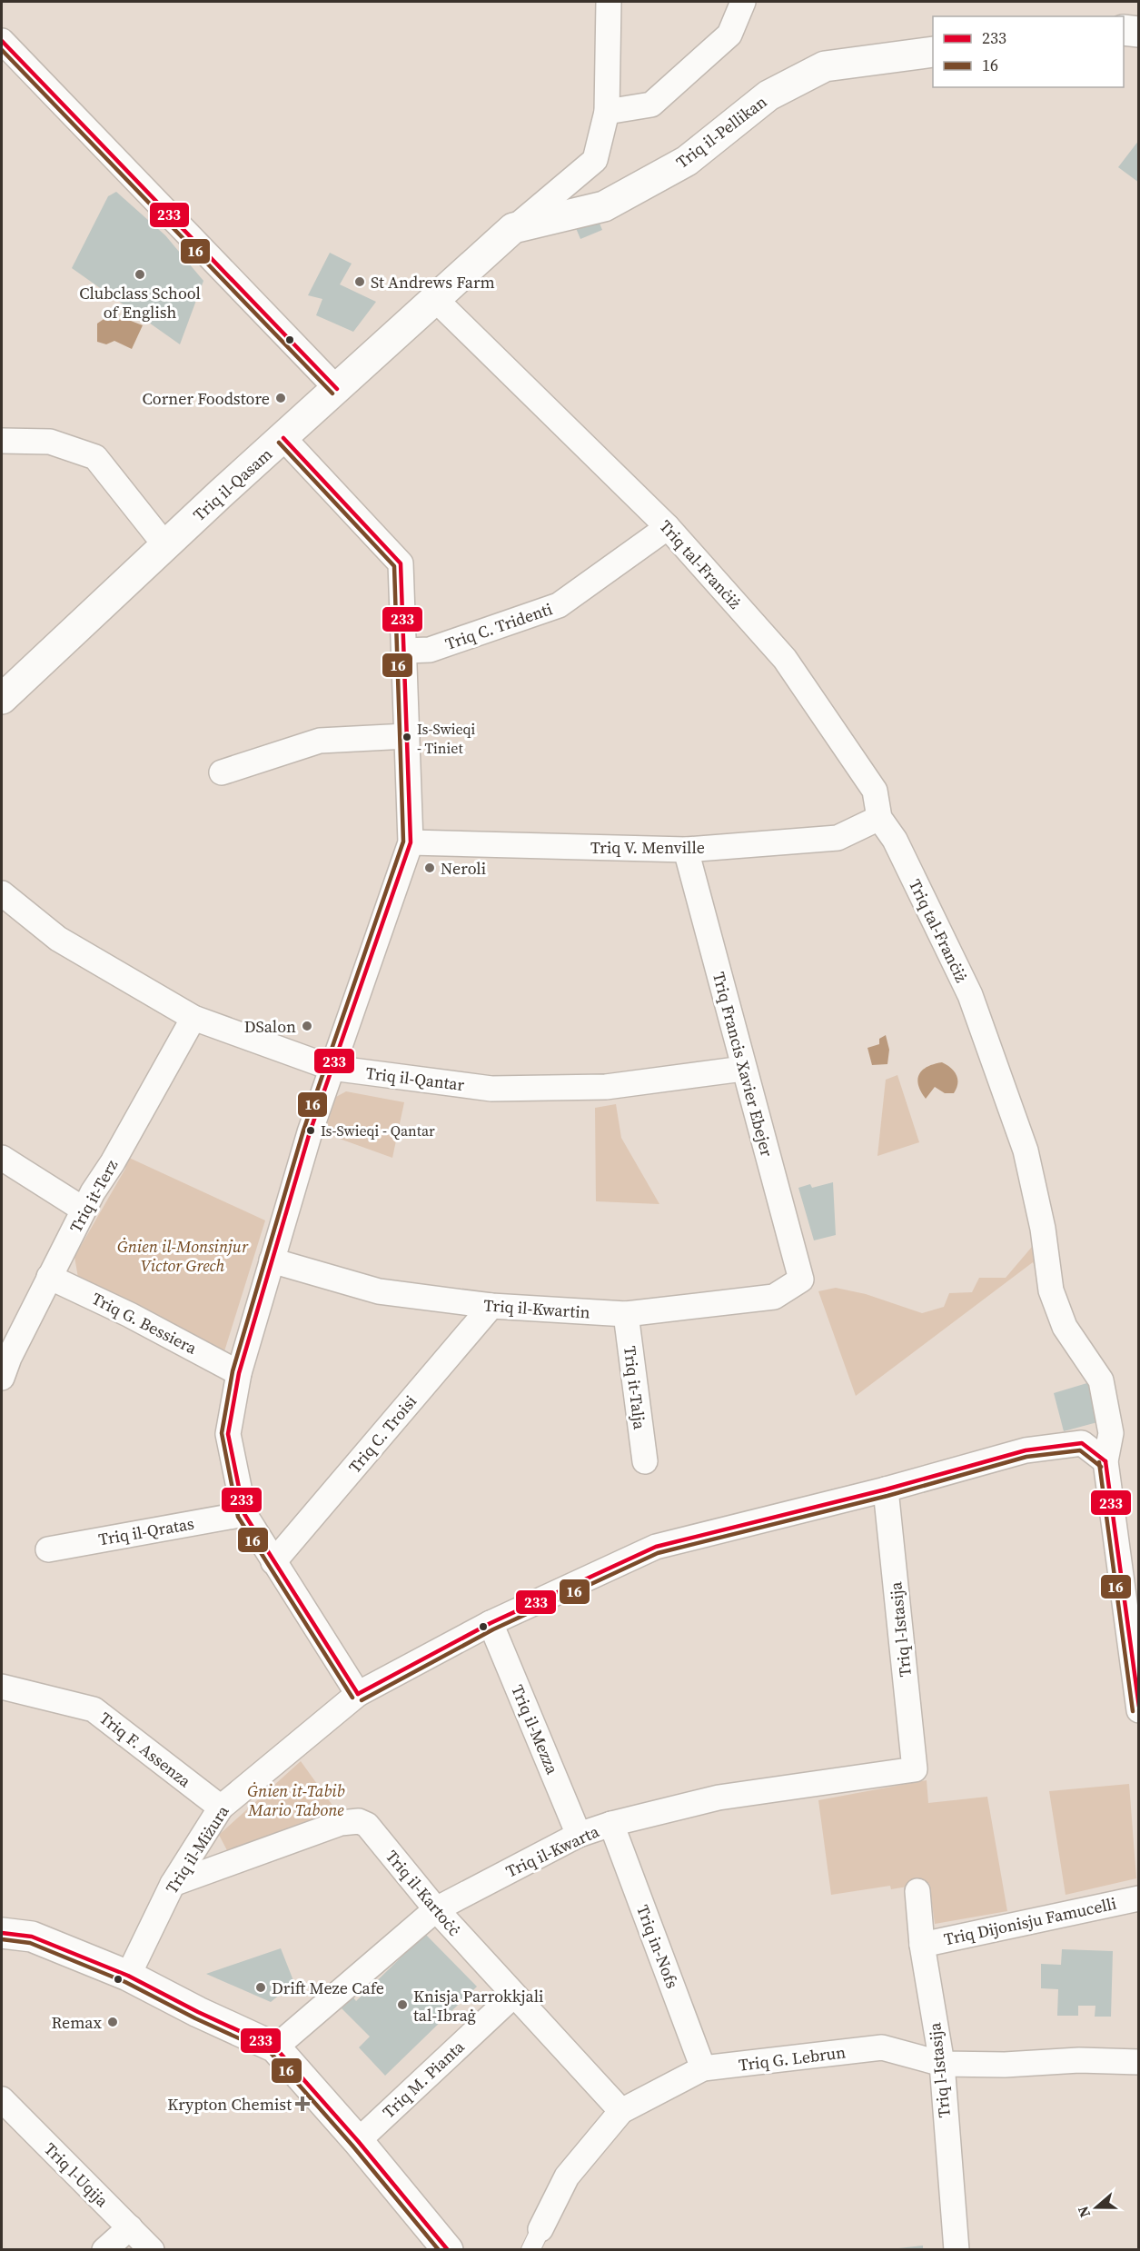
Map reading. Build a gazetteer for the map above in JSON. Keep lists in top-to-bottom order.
{
  "streets": {
    "street": [
      "Triq il-Pellikan",
      "Triq il-Qasam",
      "Triq tal-Franċiż",
      "Triq C. Tridenti",
      "Triq V. Menville",
      "Triq Francis Xavier Ebejer",
      "Triq il-Qantar",
      "Triq it-Terz",
      "Triq il-Kwartin",
      "Triq G. Bessiera",
      "Triq it-Talja",
      "Triq C. Troisi",
      "Triq il-Qratas",
      "Triq l-Istasija",
      "Triq il-Mezza",
      "Triq F. Assenza",
      "Triq il-Miżura",
      "Triq il-Kwarta",
      "Triq il-Kartoċċ",
      "Triq Dijonisju Famucelli",
      "Triq in-Nofs",
      "Triq G. Lebrun",
      "Triq M. Pianta",
      "Triq l-Uqija"
    ]
  },
  "crossings": [
    ["Triq il-Pellikan", "Triq il-Qasam"],
    ["Triq il-Qasam", "Triq tal-Franċiż"],
    ["Triq tal-Franċiż", "Triq C. Tridenti"],
    ["Triq tal-Franċiż", "Triq V. Menville"],
    ["Triq tal-Franċiż", "Triq il-Miżura"],
    ["Triq V. Menville", "Triq Francis Xavier Ebejer"],
    ["Triq Francis Xavier Ebejer", "Triq il-Qantar"],
    ["Triq Francis Xavier Ebejer", "Triq il-Kwartin"],
    ["Triq il-Qantar", "Triq it-Terz"],
    ["Triq it-Terz", "Triq G. Bessiera"],
    ["Triq il-Kwartin", "Triq it-Talja"],
    ["Triq il-Kwartin", "Triq C. Troisi"],
    ["Triq l-Istasija", "Triq il-Miżura"],
    ["Triq l-Istasija", "Triq il-Kwarta"],
    ["Triq l-Istasija", "Triq Dijonisju Famucelli"],
    ["Triq l-Istasija", "Triq G. Lebrun"],
    ["Triq il-Mezza", "Triq il-Miżura"],
    ["Triq il-Mezza", "Triq il-Kwarta"],
    ["Triq F. Assenza", "Triq il-Miżura"],
    ["Triq il-Miżura", "Triq il-Kartoċċ"],
    ["Triq il-Kwarta", "Triq il-Kartoċċ"],
    ["Triq il-Kwarta", "Triq in-Nofs"],
    ["Triq il-Kartoċċ", "Triq G. Lebrun"],
    ["Triq il-Kartoċċ", "Triq M. Pianta"],
    ["Triq in-Nofs", "Triq G. Lebrun"]
  ],
  "parks": ["Ġnien il-Monsinjur Victor Grech", "Ġnien it-Tabib Mario Tabone"],
  "places": {
    "other": [
      "Clubclass School of English",
      "St Andrews Farm",
      "Corner Foodstore",
      "Is-Swieqi - Tiniet",
      "Neroli",
      "DSalon",
      "Is-Swieqi - Qantar",
      "Drift Meze Cafe",
      "Knisja Parrokkjali tal-Ibraġ",
      "Remax"
    ],
    "health": ["Krypton Chemist"]
  },
  "lines": ["transit line 233", "transit line 16"],
  "legend": ["233", "16"],
  "north": "left"
}
